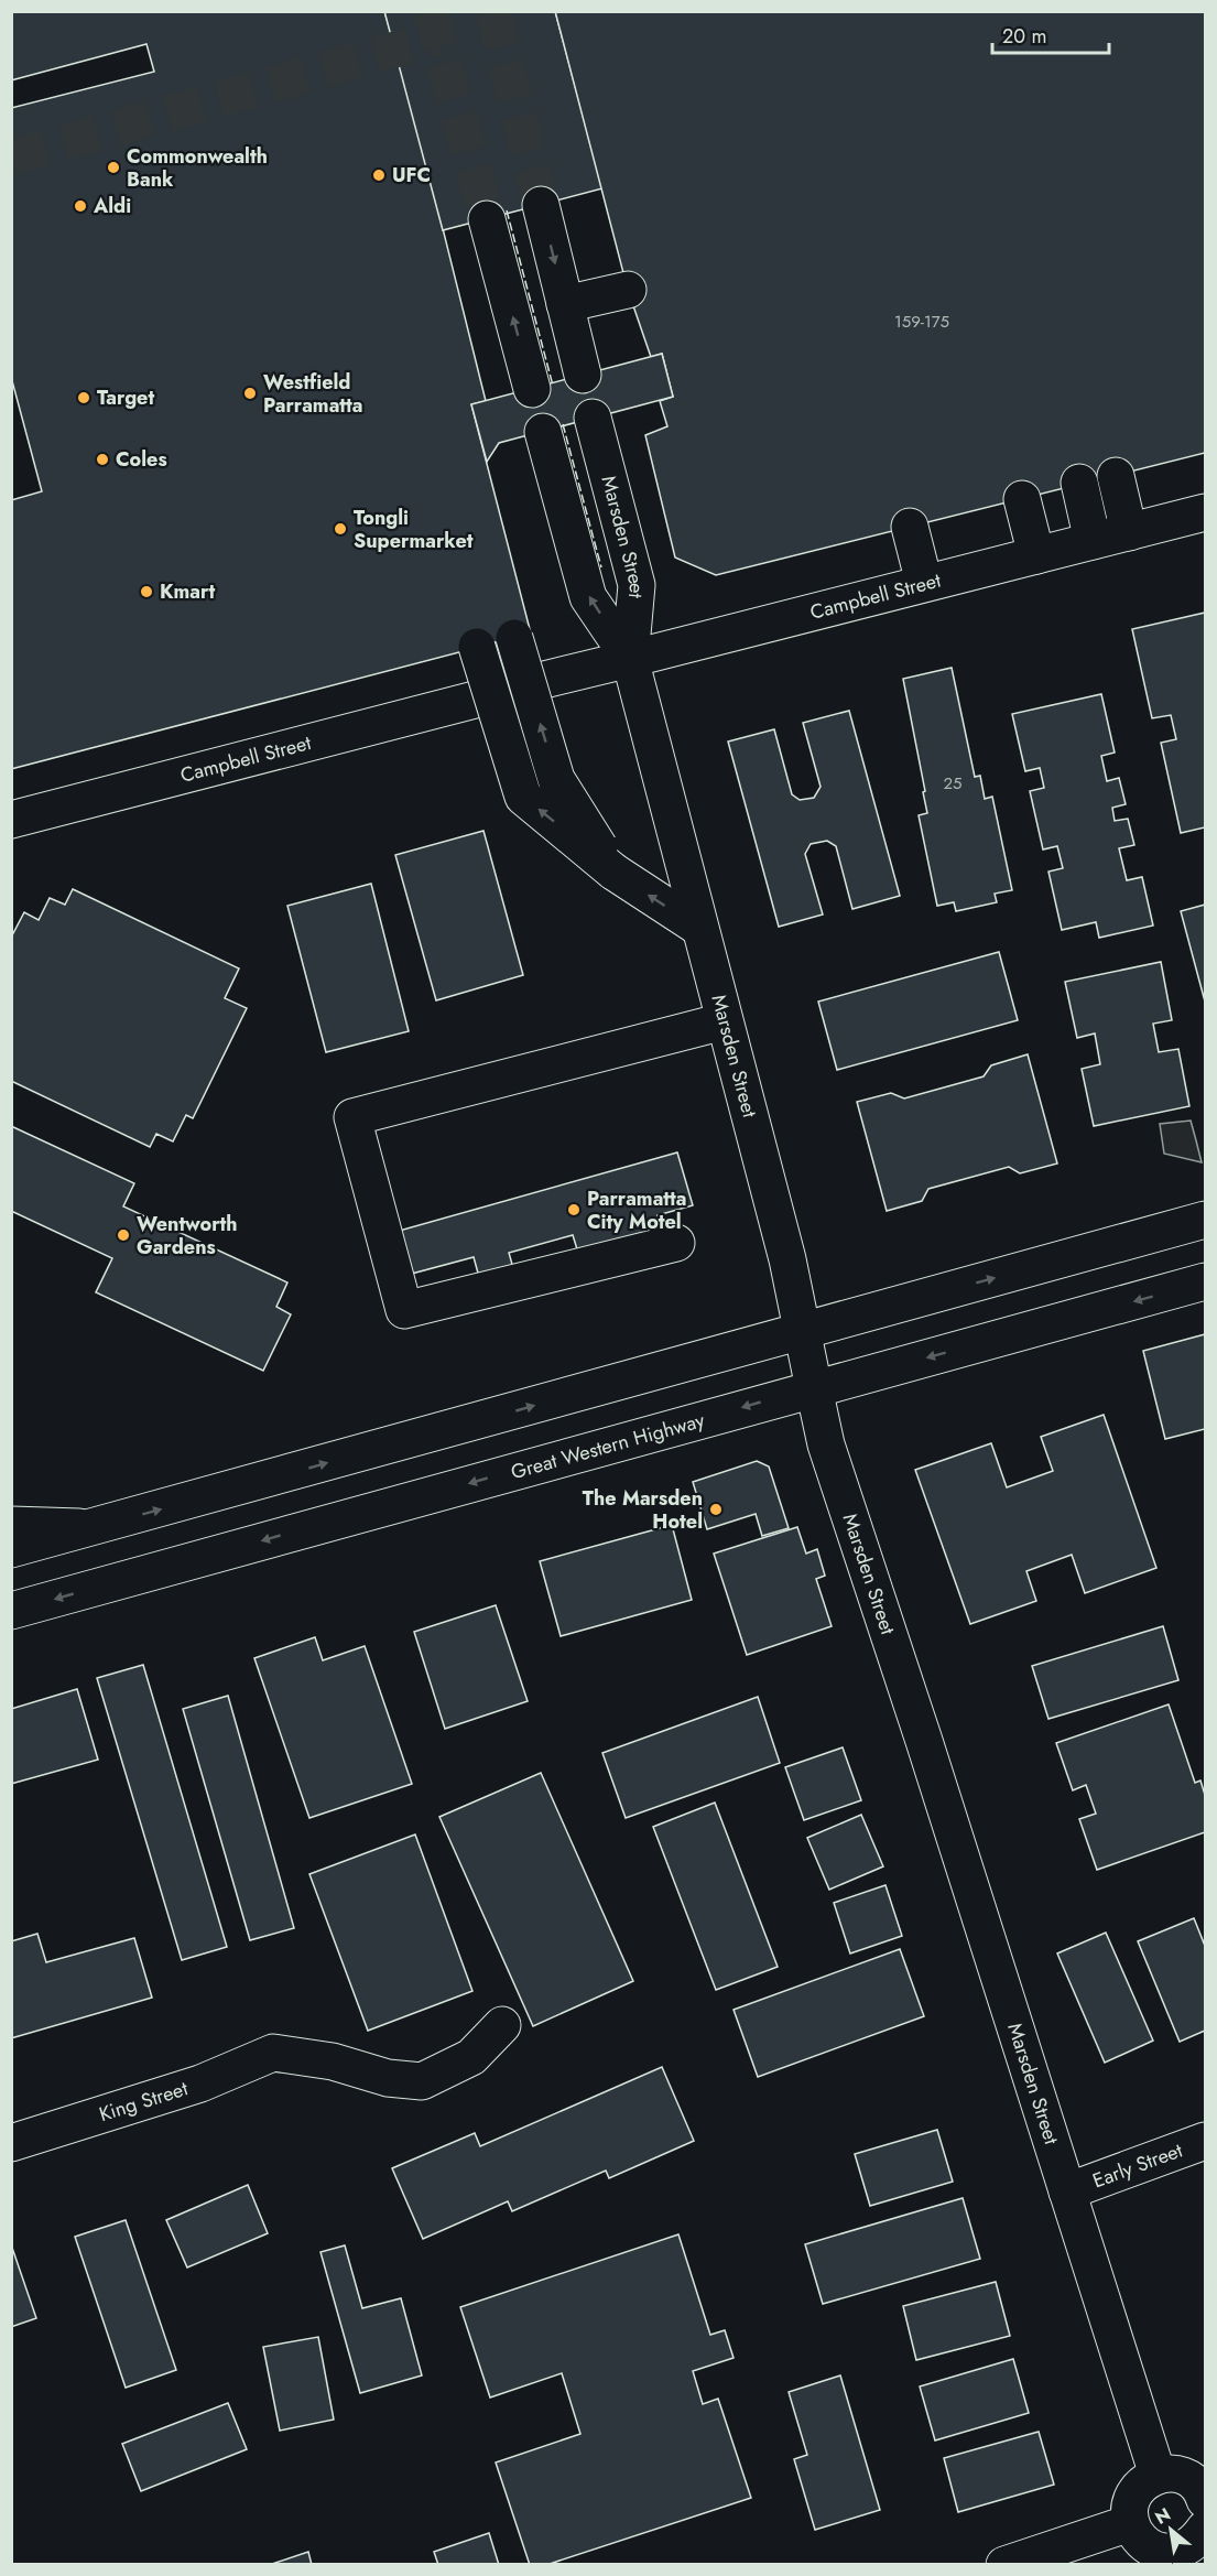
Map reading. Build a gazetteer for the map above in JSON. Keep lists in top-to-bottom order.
{
  "streets": {
    "main road": [
      "Marsden Street",
      "Campbell Street",
      "Great Western Highway",
      "King Street",
      "Early Street"
    ]
  },
  "crossings": [
    ["Marsden Street", "Campbell Street"],
    ["Marsden Street", "Great Western Highway"],
    ["Marsden Street", "Early Street"]
  ],
  "places": [
    "Commonwealth Bank",
    "UFC",
    "Aldi",
    "Westfield Parramatta",
    "Target",
    "Coles",
    "Tongli Supermarket",
    "Kmart",
    "Parramatta City Motel",
    "Wentworth Gardens",
    "The Marsden Hotel"
  ],
  "house_numbers": ["159-175", "25"],
  "scale_bar": "20 m",
  "north": "top left"
}
